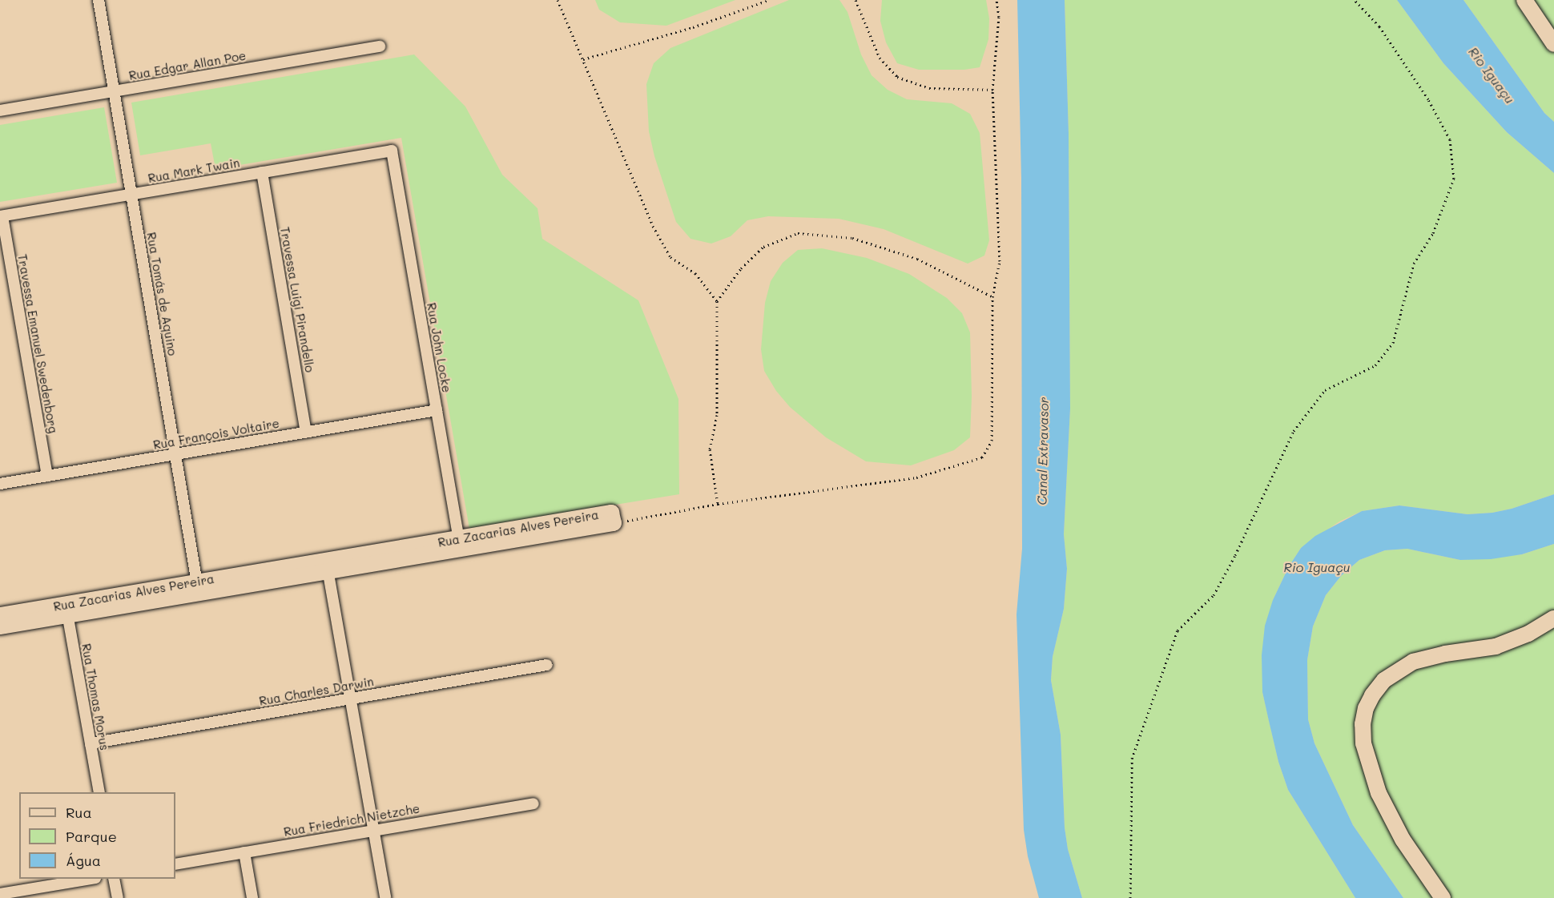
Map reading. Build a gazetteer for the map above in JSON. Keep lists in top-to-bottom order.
{
  "streets": {
    "street": [
      "Rua Edgar Allan Poe",
      "Rua Mark Twain",
      "Rua Tomás de Aquino",
      "Travessa Luigi Pirandello",
      "Travessa Emanuel Swedenborg",
      "Rua John Locke",
      "Rua François Voltaire",
      "Rua Zacarias Alves Pereira",
      "Rua Charles Darwin",
      "Rua Thomas Morus",
      "Rua Friedrich Nietzche"
    ]
  },
  "crossings": [
    ["Rua Edgar Allan Poe", "Rua Tomás de Aquino"],
    ["Rua Mark Twain", "Rua Tomás de Aquino"],
    ["Rua Mark Twain", "Travessa Luigi Pirandello"],
    ["Rua Mark Twain", "Travessa Emanuel Swedenborg"],
    ["Rua Mark Twain", "Rua John Locke"],
    ["Rua Tomás de Aquino", "Rua François Voltaire"],
    ["Rua Tomás de Aquino", "Rua Zacarias Alves Pereira"],
    ["Travessa Luigi Pirandello", "Rua François Voltaire"],
    ["Travessa Emanuel Swedenborg", "Rua François Voltaire"],
    ["Rua John Locke", "Rua François Voltaire"],
    ["Rua John Locke", "Rua Zacarias Alves Pereira"],
    ["Rua Zacarias Alves Pereira", "Rua Thomas Morus"],
    ["Rua Charles Darwin", "Rua Thomas Morus"]
  ],
  "water": ["Rio Iguaçu", "Canal Extravasor"],
  "legend": ["Rua", "Parque", "Água"]
}
